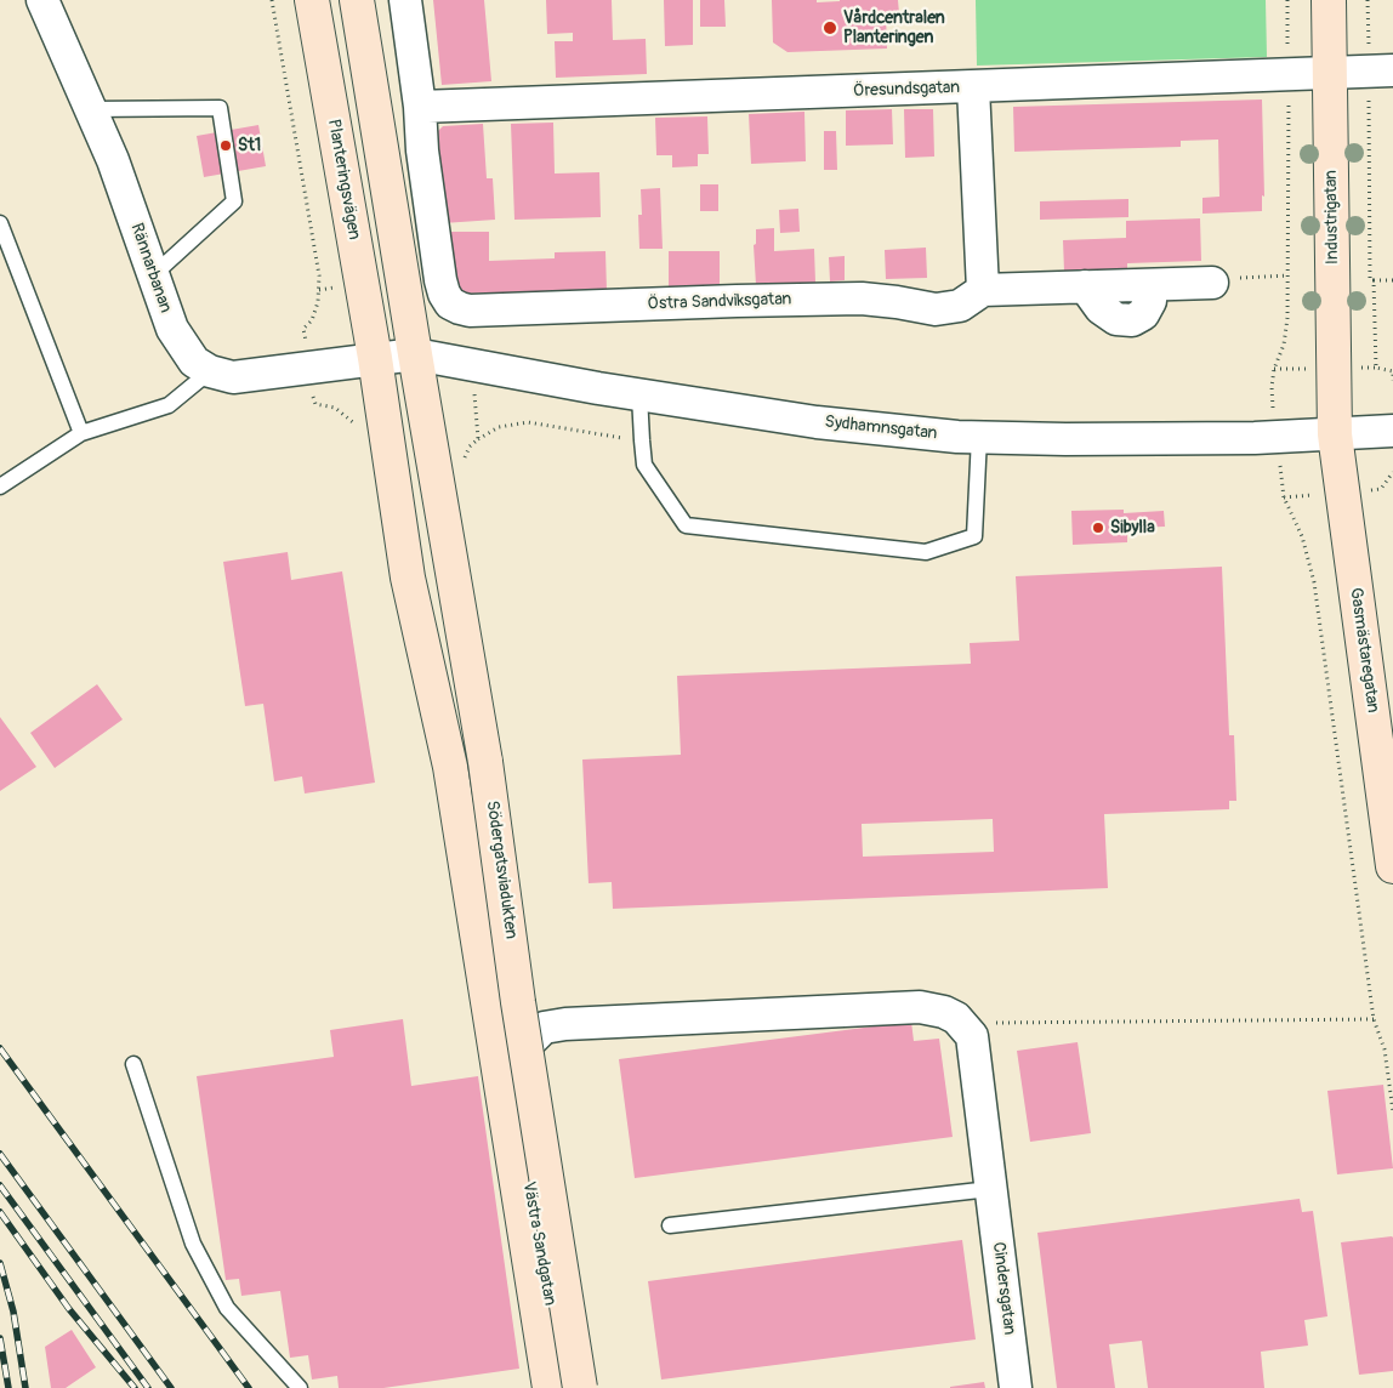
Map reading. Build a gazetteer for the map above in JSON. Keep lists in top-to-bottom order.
{
  "streets": {
    "main road": [
      "Planteringsvägen",
      "Industrigatan",
      "Gasmästaregatan",
      "Södergatsviadukten"
    ],
    "street": [
      "Öresundsgatan",
      "Rännarbanan",
      "Östra Sandviksgatan",
      "Sydhamnsgatan",
      "Västra Sandgatan",
      "Cindersgatan"
    ]
  },
  "crossings": [
    ["Öresundsgatan", "Industrigatan"],
    ["Öresundsgatan", "Östra Sandviksgatan"],
    ["Planteringsvägen", "Rännarbanan"],
    ["Planteringsvägen", "Sydhamnsgatan"],
    ["Planteringsvägen", "Södergatsviadukten"],
    ["Industrigatan", "Sydhamnsgatan"],
    ["Industrigatan", "Gasmästaregatan"],
    ["Rännarbanan", "Sydhamnsgatan"],
    ["Rännarbanan", "Södergatsviadukten"],
    ["Sydhamnsgatan", "Gasmästaregatan"],
    ["Sydhamnsgatan", "Södergatsviadukten"],
    ["Västra Sandgatan", "Cindersgatan"]
  ],
  "places": ["Vårdcentralen Planteringen", "St1", "Sibylla"]
}
